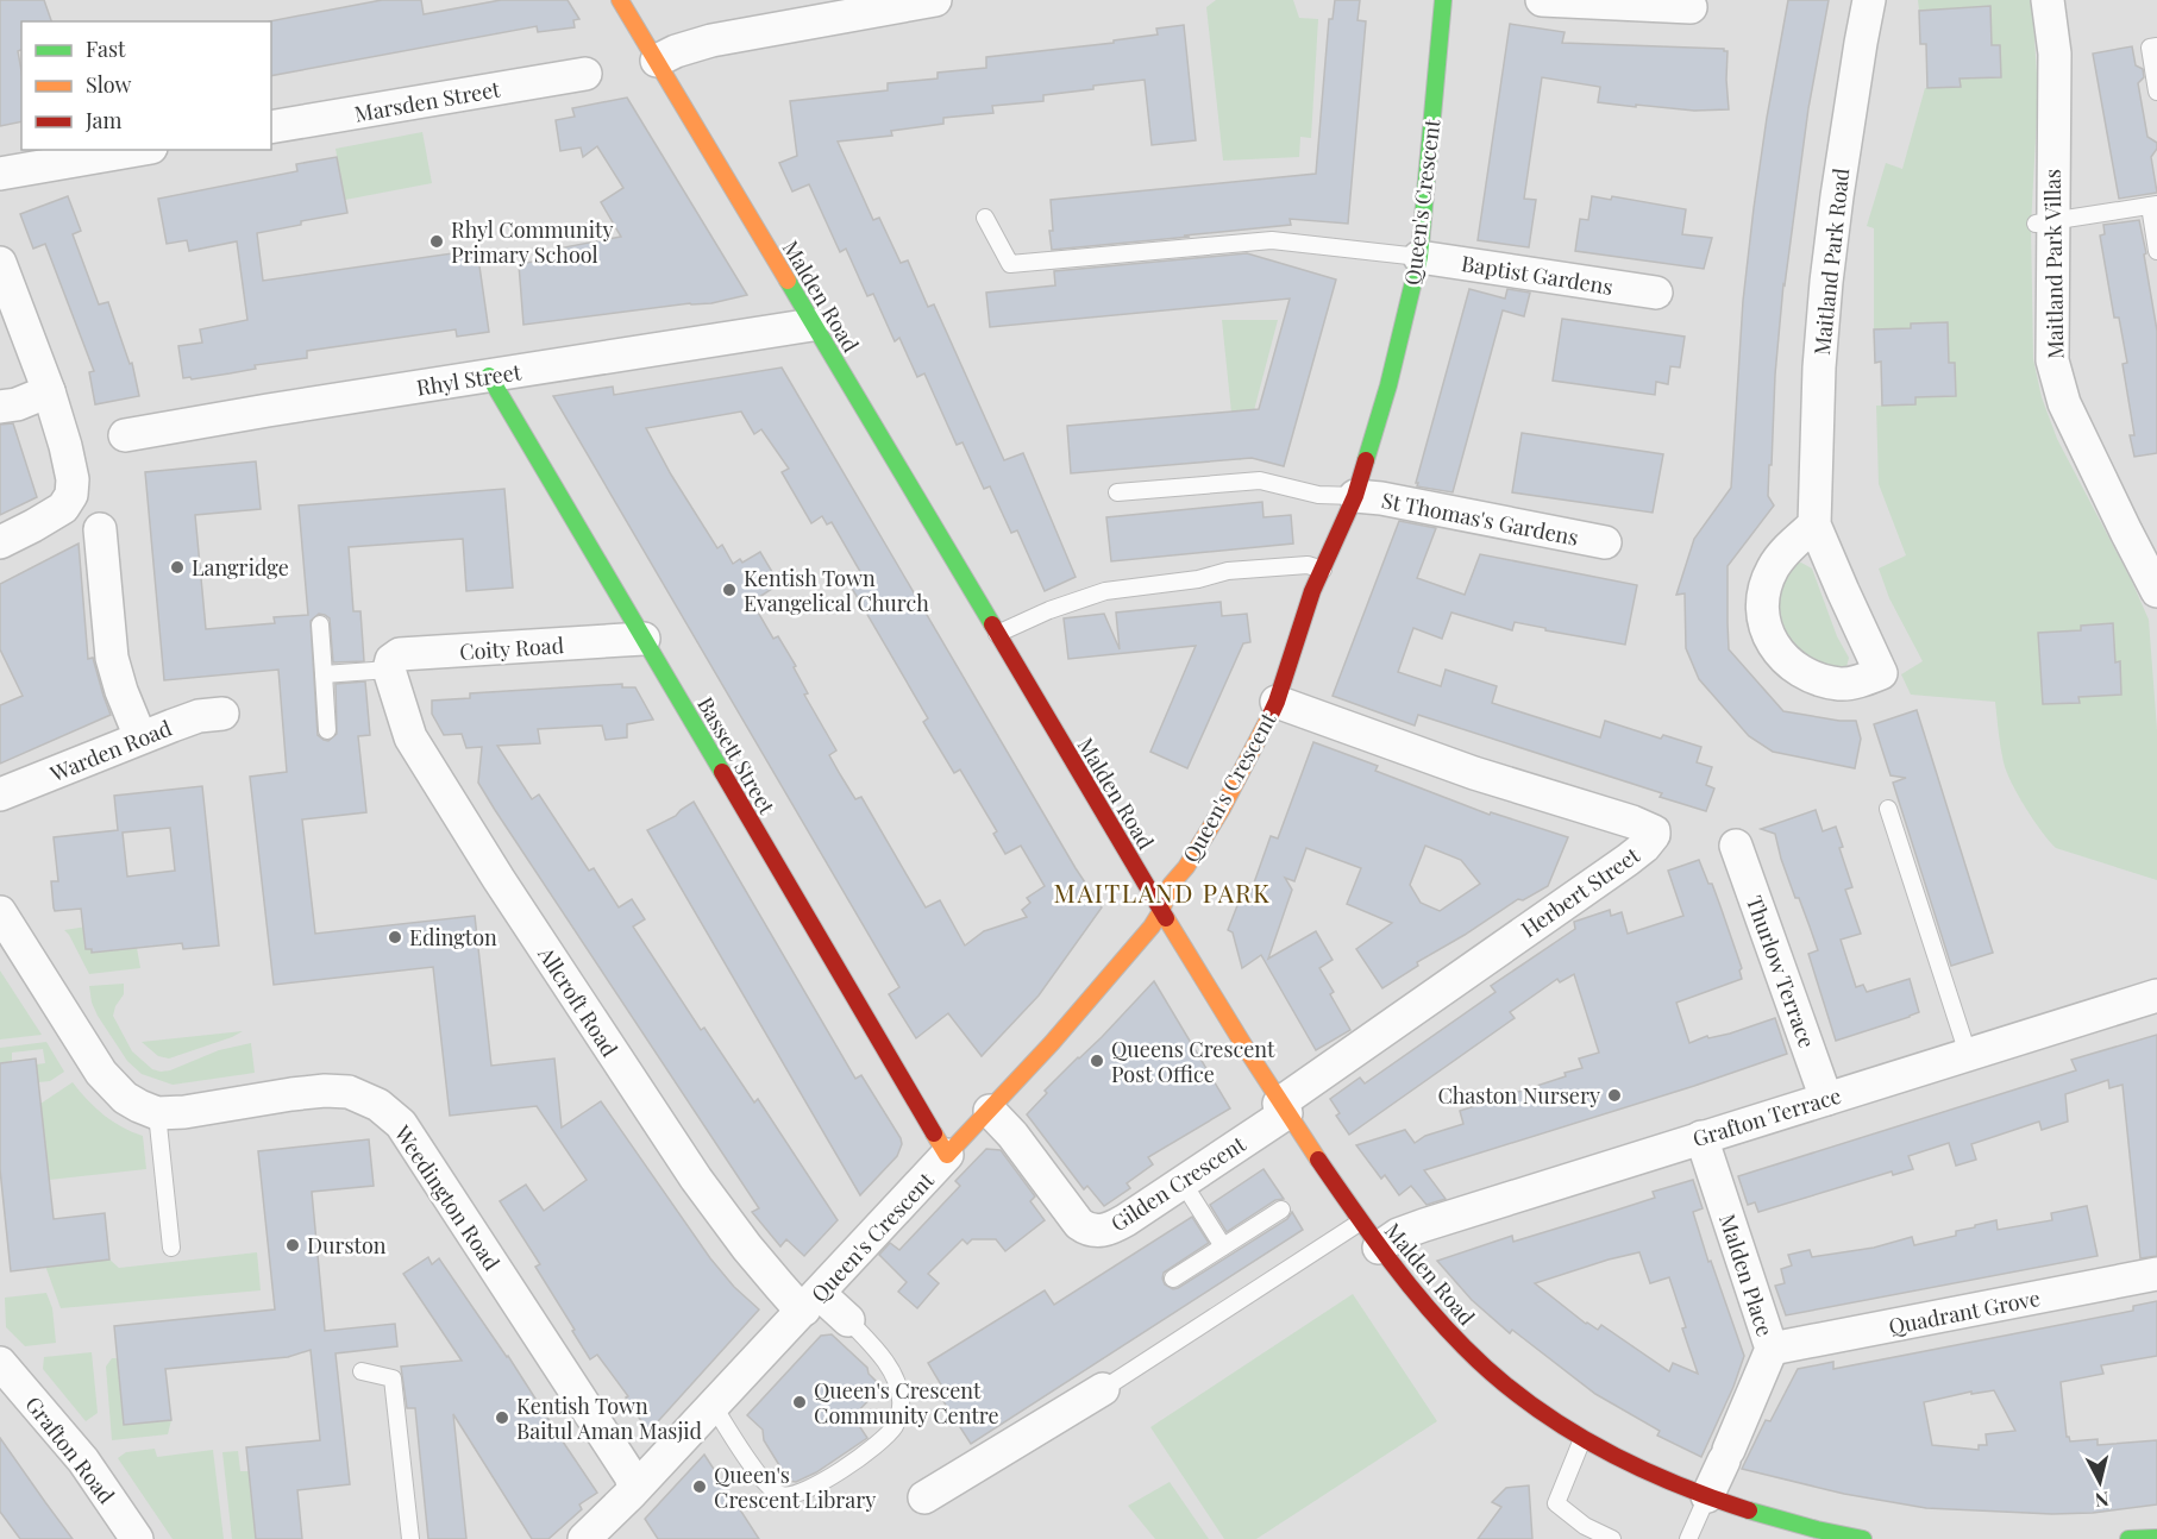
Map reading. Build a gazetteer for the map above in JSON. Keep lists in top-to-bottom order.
{
  "streets": {
    "street": [
      "Marsden Street",
      "Queen's Crescent",
      "Maitland Park Road",
      "Maitland Park Villas",
      "Baptist Gardens",
      "Malden Road",
      "Rhyl Street",
      "St Thomas's Gardens",
      "Coity Road",
      "Warden Road",
      "Bassett Street",
      "Herbert Street",
      "Thurlow Terrace",
      "Allcroft Road",
      "Grafton Terrace",
      "Gilden Crescent",
      "Weedington Road",
      "Malden Place",
      "Quadrant Grove",
      "Grafton Road"
    ]
  },
  "crossings": [
    ["Queen's Crescent", "Baptist Gardens"],
    ["Queen's Crescent", "Malden Road"],
    ["Queen's Crescent", "St Thomas's Gardens"],
    ["Queen's Crescent", "Bassett Street"],
    ["Queen's Crescent", "Herbert Street"],
    ["Queen's Crescent", "Allcroft Road"],
    ["Queen's Crescent", "Gilden Crescent"],
    ["Queen's Crescent", "Weedington Road"],
    ["Malden Road", "Rhyl Street"],
    ["Malden Road", "Herbert Street"],
    ["Malden Road", "Grafton Terrace"],
    ["Malden Road", "Gilden Crescent"],
    ["Malden Road", "Malden Place"],
    ["Rhyl Street", "Bassett Street"],
    ["Coity Road", "Bassett Street"],
    ["Coity Road", "Allcroft Road"],
    ["Herbert Street", "Gilden Crescent"],
    ["Thurlow Terrace", "Grafton Terrace"],
    ["Grafton Terrace", "Malden Place"],
    ["Malden Place", "Quadrant Grove"]
  ],
  "districts": ["MAITLAND PARK"],
  "places": [
    "Rhyl Community Primary School",
    "Langridge",
    "Kentish Town Evangelical Church",
    "Edington",
    "Queens Crescent Post Office",
    "Chaston Nursery",
    "Durston",
    "Queen's Crescent Community Centre",
    "Kentish Town Baitul Aman Masjid",
    "Queen's Crescent Library"
  ],
  "legend": ["Fast", "Slow", "Jam"],
  "north": "bottom"
}
